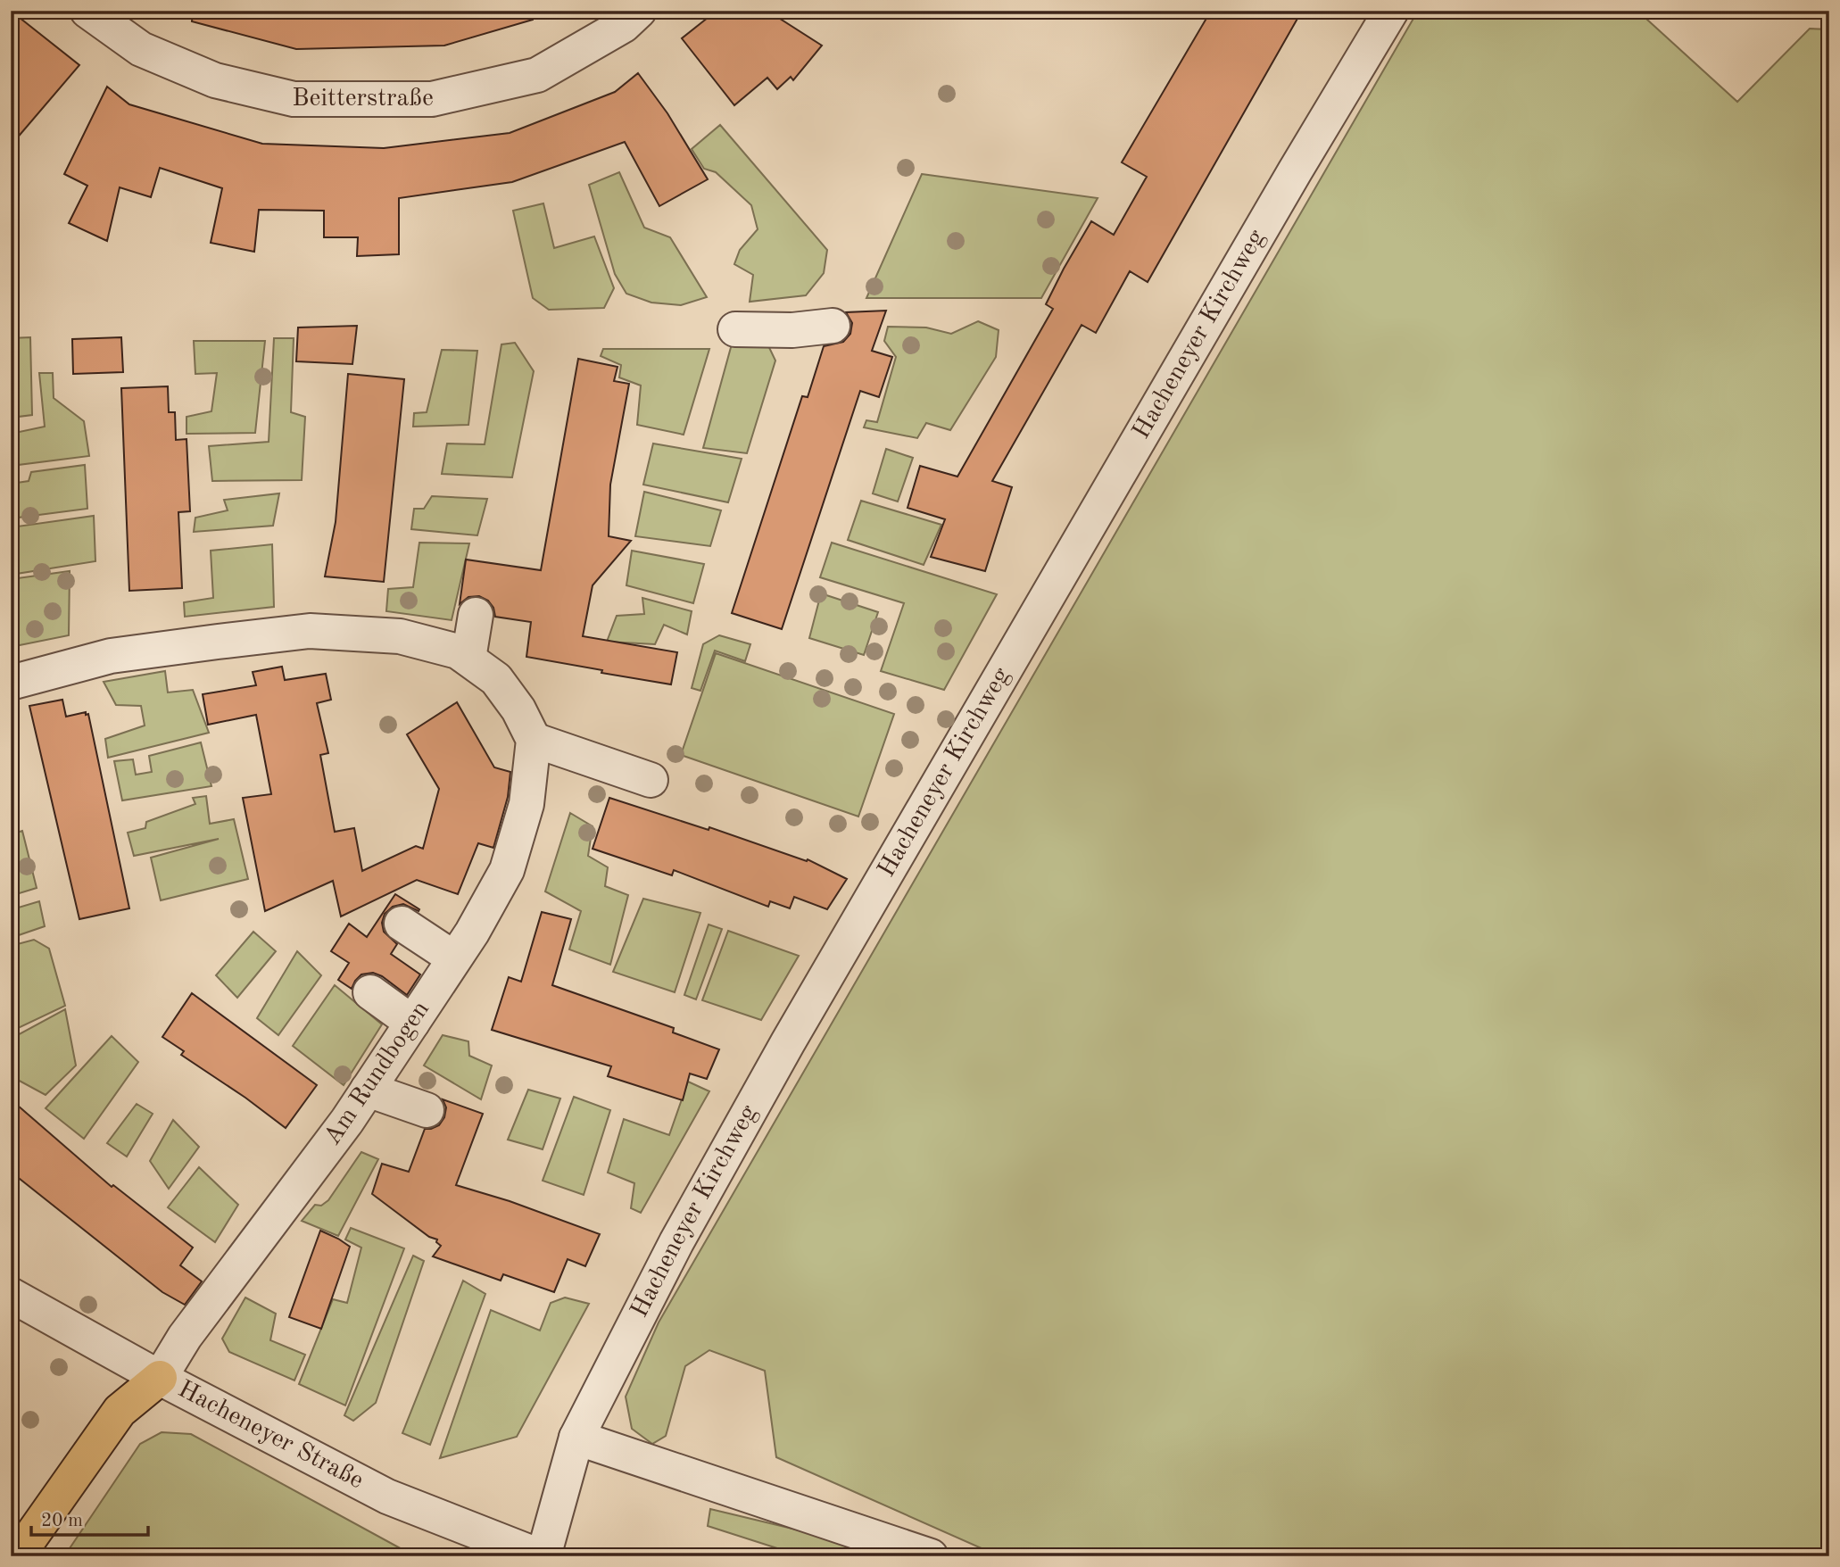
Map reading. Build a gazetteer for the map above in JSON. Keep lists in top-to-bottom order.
{
  "streets": {
    "street": [
      "Beitterstraße",
      "Hacheneyer Kirchweg",
      "Am Rundbogen",
      "Hacheneyer Straße"
    ]
  },
  "crossings": [
    ["Hacheneyer Kirchweg", "Hacheneyer Straße"],
    ["Am Rundbogen", "Hacheneyer Straße"]
  ],
  "scale_bar": "20 m"
}
